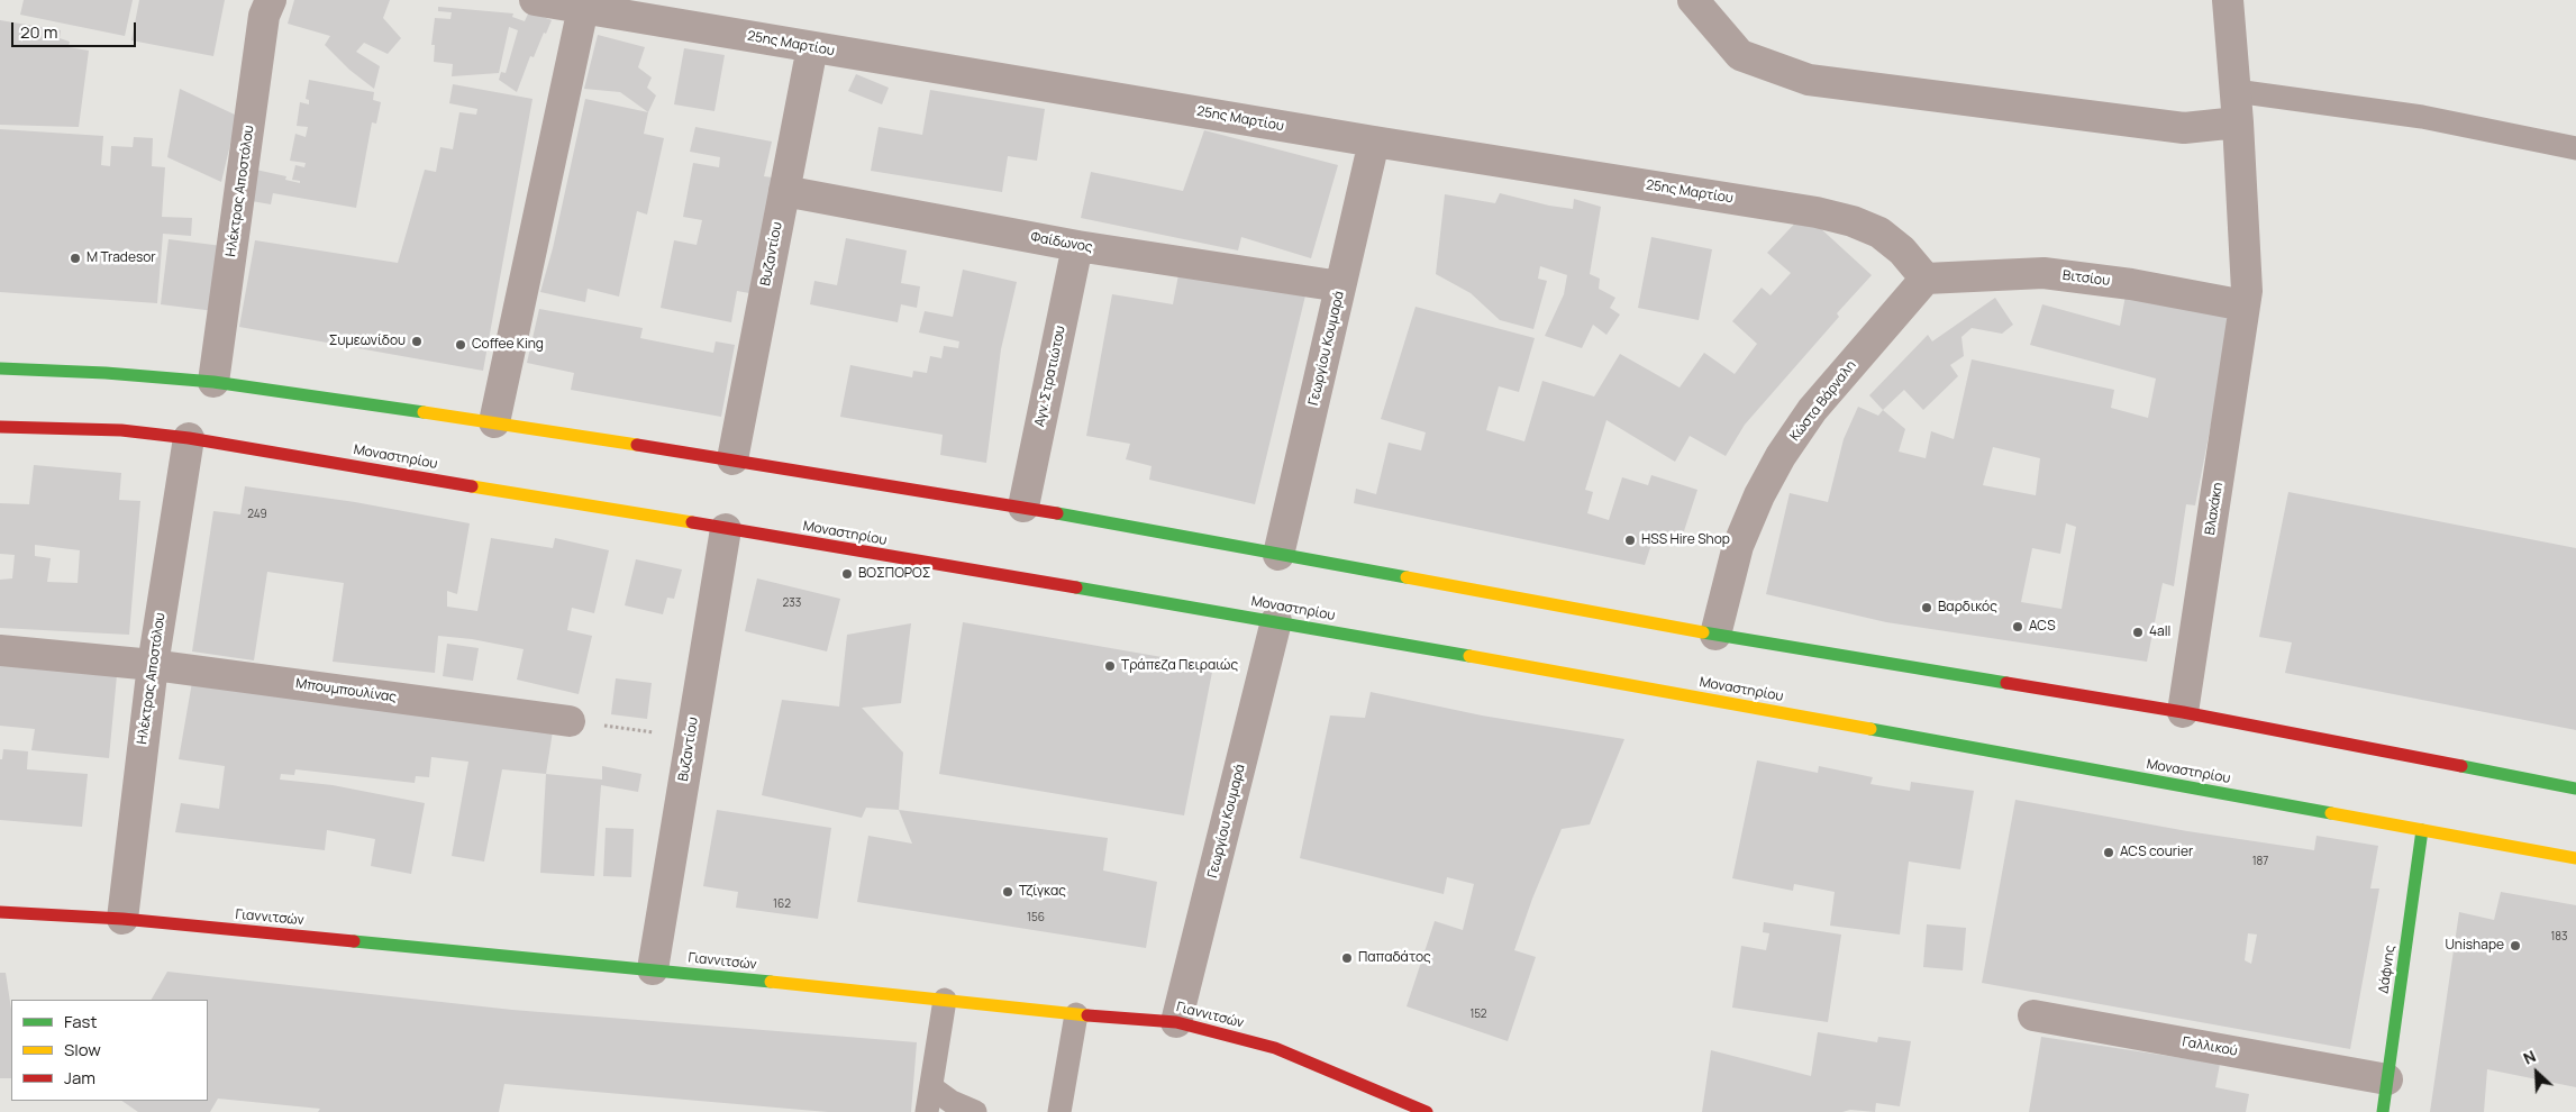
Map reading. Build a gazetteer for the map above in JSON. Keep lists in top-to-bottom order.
{
  "streets": {
    "main road": ["Μοναστηρίου", "Γιαννιτσών", "Δάφνης"],
    "street": [
      "25ης Μαρτίου",
      "Ηλέκτρας Αποστόλου",
      "Φαίδωνος",
      "Βυζαντίου",
      "Βιτσίου",
      "Γεωργίου Κουμαρά",
      "Αγν. Στρατιώτου",
      "Κώστα Βάρναλη",
      "Βλαχάκη",
      "Μπουμπουλίνας",
      "Γαλλικού"
    ]
  },
  "crossings": [
    ["25ης Μαρτίου", "Βυζαντίου"],
    ["25ης Μαρτίου", "Βιτσίου"],
    ["25ης Μαρτίου", "Γεωργίου Κουμαρά"],
    ["25ης Μαρτίου", "Κώστα Βάρναλη"],
    ["Ηλέκτρας Αποστόλου", "Μοναστηρίου"],
    ["Ηλέκτρας Αποστόλου", "Μπουμπουλίνας"],
    ["Ηλέκτρας Αποστόλου", "Γιαννιτσών"],
    ["Φαίδωνος", "Βυζαντίου"],
    ["Φαίδωνος", "Γεωργίου Κουμαρά"],
    ["Φαίδωνος", "Αγν. Στρατιώτου"],
    ["Βυζαντίου", "Μοναστηρίου"],
    ["Βυζαντίου", "Γιαννιτσών"],
    ["Βιτσίου", "Κώστα Βάρναλη"],
    ["Βιτσίου", "Βλαχάκη"],
    ["Γεωργίου Κουμαρά", "Μοναστηρίου"],
    ["Γεωργίου Κουμαρά", "Γιαννιτσών"],
    ["Μοναστηρίου", "Δάφνης"],
    ["Δάφνης", "Γαλλικού"]
  ],
  "places": [
    "M Tradesor",
    "Συμεωνίδου",
    "Coffee King",
    "HSS Hire Shop",
    "ΒΟΣΠΟΡΟΣ",
    "Βαρδικός",
    "ACS",
    "4all",
    "Τράπεζα Πειραιώς",
    "ACS courier",
    "Τζίγκας",
    "Unishape",
    "Παπαδάτος"
  ],
  "house_numbers": [
    "249",
    "233",
    "187",
    "162",
    "156",
    "183",
    "152"
  ],
  "legend": ["Fast", "Slow", "Jam"],
  "scale_bar": "20 m",
  "north": "top left"
}
